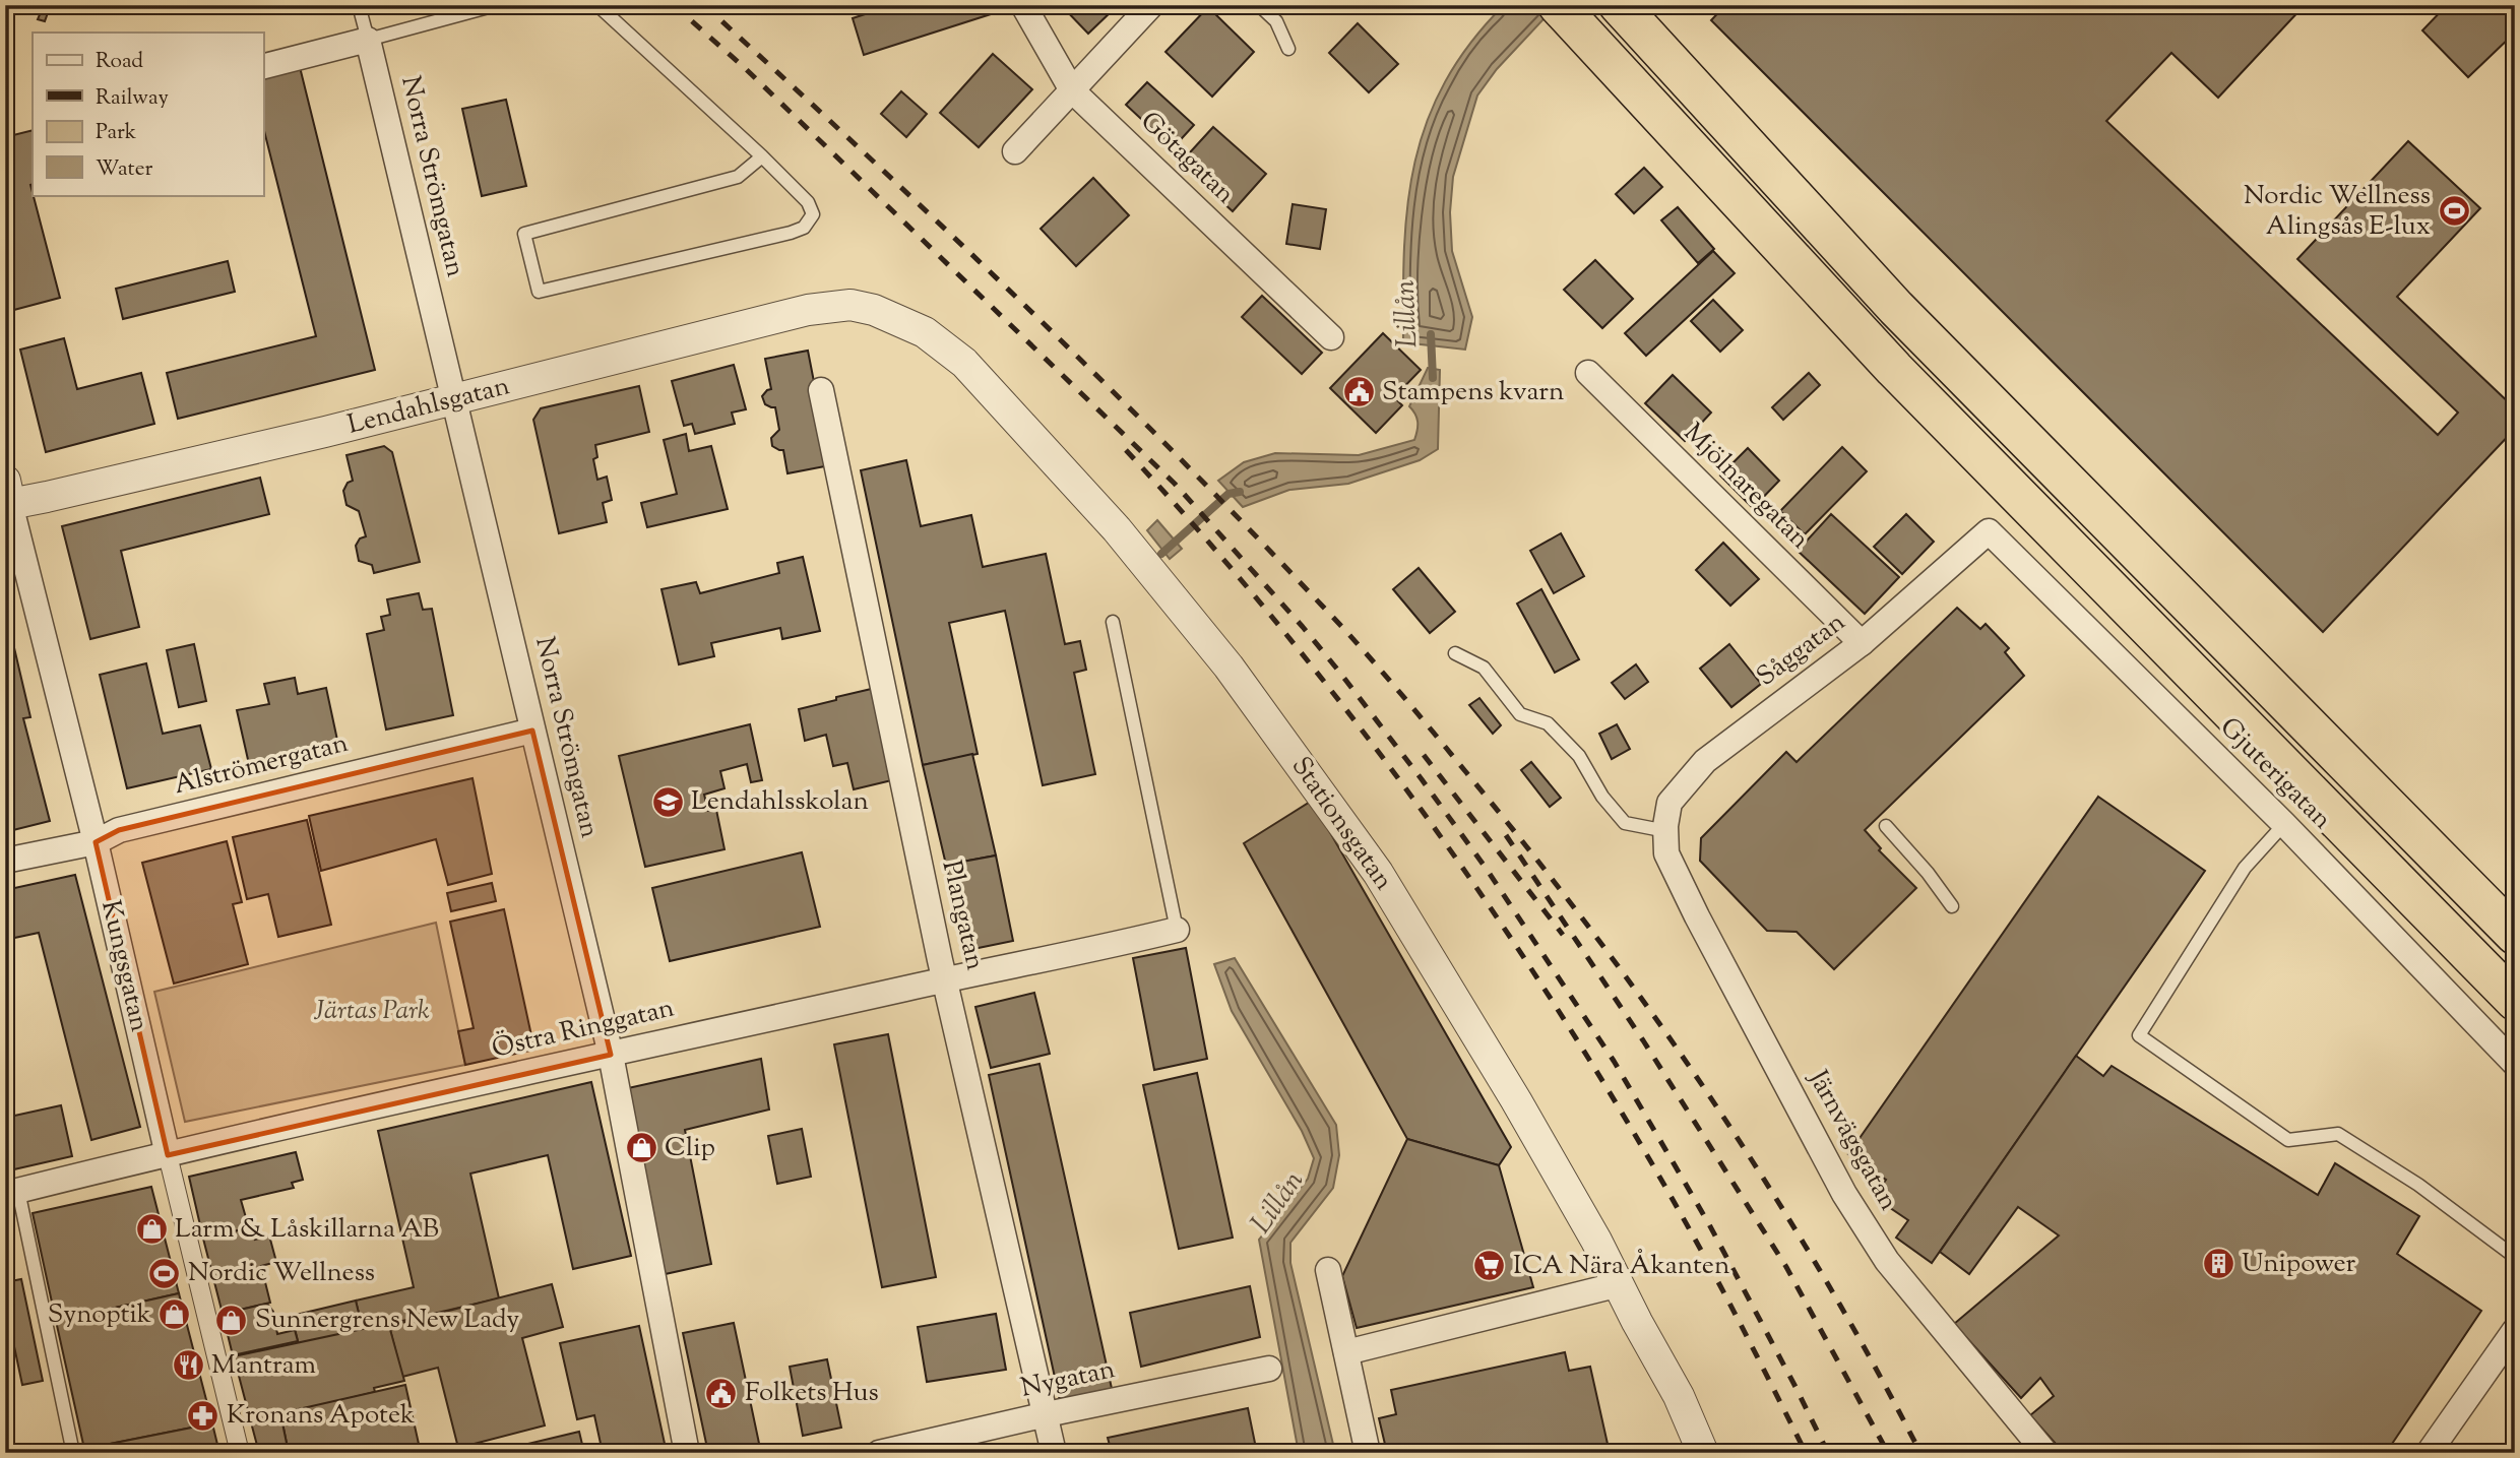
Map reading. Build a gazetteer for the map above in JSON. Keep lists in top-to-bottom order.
{
  "streets": {
    "street": [
      "Götagatan",
      "Norra Strömgatan",
      "Lendahlsgatan",
      "Mjölnaregatan",
      "Såggatan",
      "Alströmergatan",
      "Gjuterigatan",
      "Stationsgatan",
      "Plangatan",
      "Kungsgatan",
      "Östra Ringgatan",
      "Järnvägsgatan",
      "Nygatan"
    ]
  },
  "crossings": [
    ["Norra Strömgatan", "Lendahlsgatan"],
    ["Norra Strömgatan", "Alströmergatan"],
    ["Norra Strömgatan", "Östra Ringgatan"],
    ["Lendahlsgatan", "Stationsgatan"],
    ["Lendahlsgatan", "Kungsgatan"],
    ["Mjölnaregatan", "Såggatan"],
    ["Såggatan", "Gjuterigatan"],
    ["Såggatan", "Järnvägsgatan"],
    ["Alströmergatan", "Kungsgatan"],
    ["Plangatan", "Östra Ringgatan"],
    ["Plangatan", "Nygatan"],
    ["Kungsgatan", "Östra Ringgatan"]
  ],
  "water": ["Lillån"],
  "parks": ["Järtas Park"],
  "places": {
    "sports": ["Nordic Wellness Alingsås E-lux", "Nordic Wellness"],
    "public building": ["Stampens kvarn", "Folkets Hus"],
    "school or university": ["Lendahlsskolan"],
    "shop": [
      "Clip",
      "Larm & Låskillarna AB",
      "Synoptik",
      "Sunnergrens New Lady"
    ],
    "building": ["Unipower"],
    "supermarket": ["ICA Nära Åkanten"],
    "restaurant": ["Mantram"],
    "pharmacy": ["Kronans Apotek"]
  },
  "legend": [
    "Road",
    "Railway",
    "Park",
    "Water"
  ]
}
